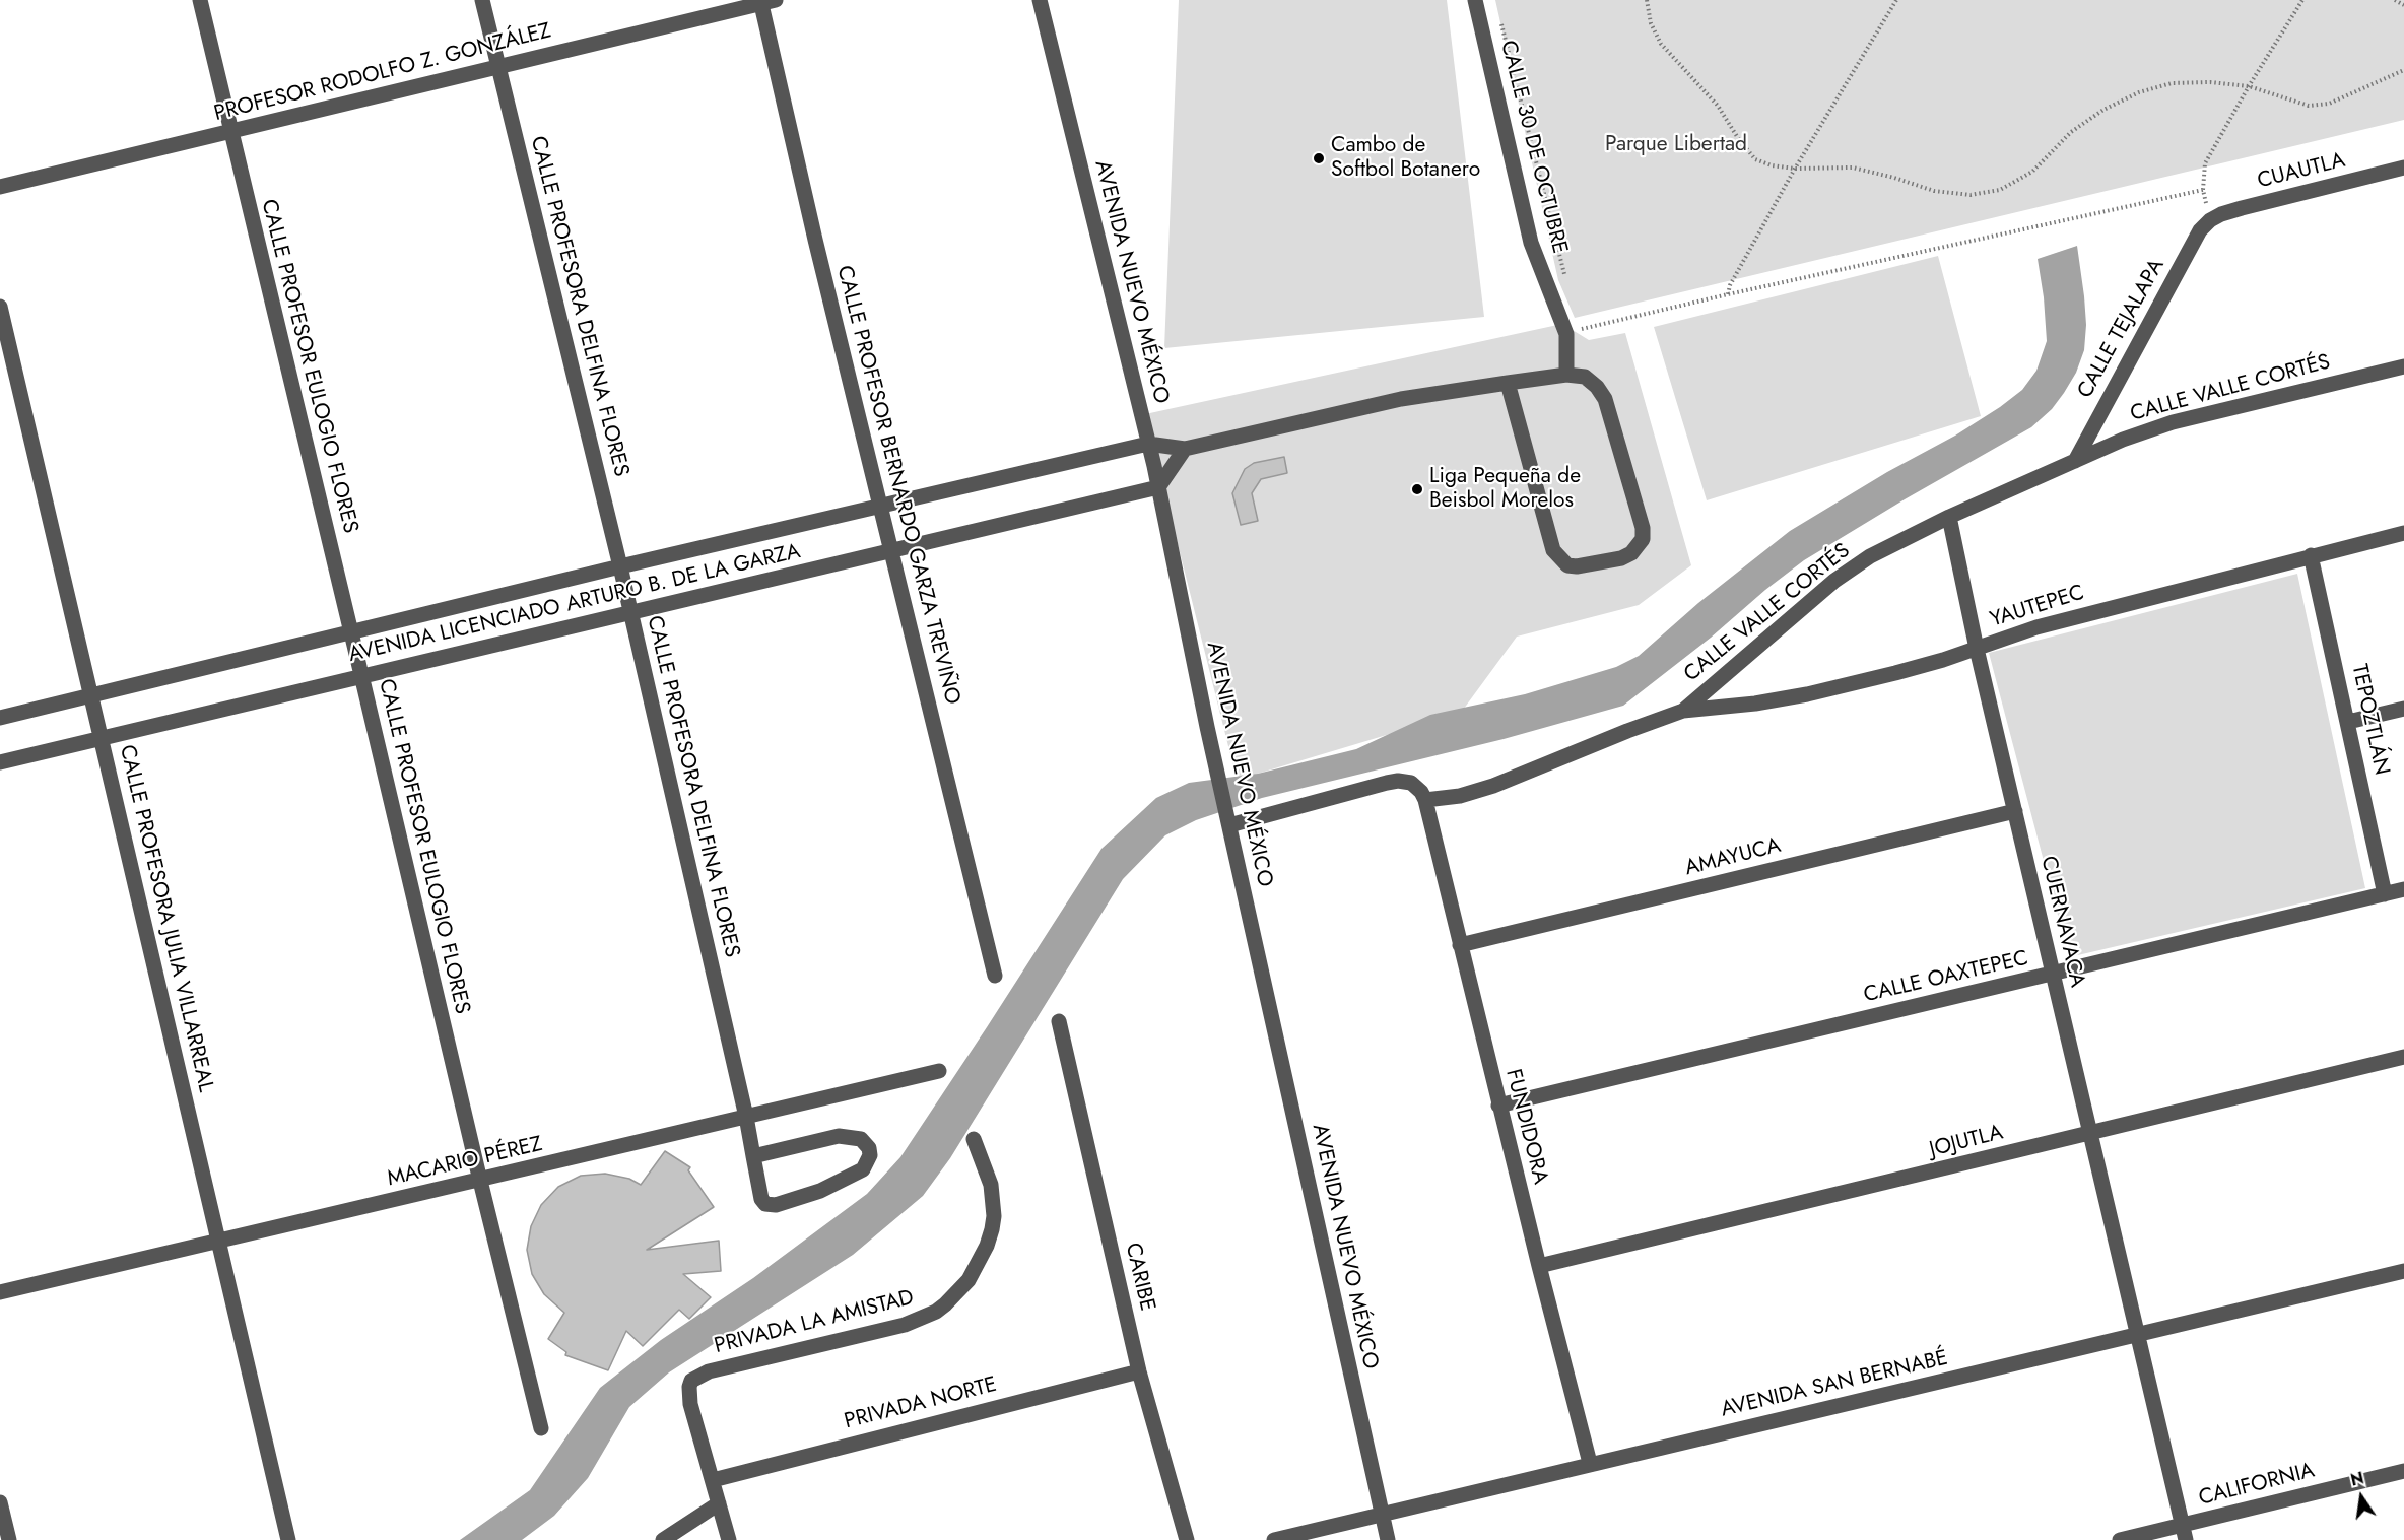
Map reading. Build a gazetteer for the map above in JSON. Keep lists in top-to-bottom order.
{
  "streets": {
    "street": [
      "PROFESOR RODOLFO Z. GONZÁLEZ",
      "CALLE 30 DE OCTUBRE",
      "CUAUTLA",
      "AVENIDA NUEVO MÉXICO",
      "CALLE PROFESORA DELFINA FLORES",
      "CALLE TEJALAPA",
      "CALLE PROFESOR EULOGIO FLORES",
      "CALLE VALLE CORTÉS",
      "CALLE PROFESOR BERNARDO GARZA TREVIÑO",
      "AVENIDA LICENCIADO ARTURO B. DE LA GARZA",
      "YAUTEPEC",
      "TEPOZTLÁN",
      "AMAYUCA",
      "CALLE PROFESORA JULIA VILLARREAL",
      "CUERNAVACA",
      "CALLE OAXTEPEC",
      "FUNDIDORA",
      "JOJUTLA",
      "MACARIO PÉREZ",
      "CARIBE",
      "PRIVADA LA AMISTAD",
      "AVENIDA SAN BERNABÉ",
      "PRIVADA NORTE",
      "CALIFORNIA"
    ]
  },
  "crossings": [
    ["PROFESOR RODOLFO Z. GONZÁLEZ", "CALLE PROFESORA DELFINA FLORES"],
    ["PROFESOR RODOLFO Z. GONZÁLEZ", "CALLE PROFESOR EULOGIO FLORES"],
    ["PROFESOR RODOLFO Z. GONZÁLEZ", "CALLE PROFESOR BERNARDO GARZA TREVIÑO"],
    ["CUAUTLA", "CALLE TEJALAPA"],
    ["AVENIDA NUEVO MÉXICO", "AVENIDA LICENCIADO ARTURO B. DE LA GARZA"],
    ["AVENIDA NUEVO MÉXICO", "AVENIDA SAN BERNABÉ"],
    ["CALLE PROFESORA DELFINA FLORES", "AVENIDA LICENCIADO ARTURO B. DE LA GARZA"],
    ["CALLE PROFESORA DELFINA FLORES", "MACARIO PÉREZ"],
    ["CALLE TEJALAPA", "CALLE VALLE CORTÉS"],
    ["CALLE PROFESOR EULOGIO FLORES", "AVENIDA LICENCIADO ARTURO B. DE LA GARZA"],
    ["CALLE PROFESOR EULOGIO FLORES", "MACARIO PÉREZ"],
    ["CALLE VALLE CORTÉS", "YAUTEPEC"],
    ["CALLE VALLE CORTÉS", "CUERNAVACA"],
    ["CALLE VALLE CORTÉS", "FUNDIDORA"],
    ["CALLE PROFESOR BERNARDO GARZA TREVIÑO", "AVENIDA LICENCIADO ARTURO B. DE LA GARZA"],
    ["AVENIDA LICENCIADO ARTURO B. DE LA GARZA", "CALLE PROFESORA JULIA VILLARREAL"],
    ["YAUTEPEC", "TEPOZTLÁN"],
    ["YAUTEPEC", "CUERNAVACA"],
    ["TEPOZTLÁN", "CALLE OAXTEPEC"],
    ["AMAYUCA", "CUERNAVACA"],
    ["AMAYUCA", "FUNDIDORA"],
    ["CALLE PROFESORA JULIA VILLARREAL", "MACARIO PÉREZ"],
    ["CUERNAVACA", "CALLE OAXTEPEC"],
    ["CUERNAVACA", "JOJUTLA"],
    ["CUERNAVACA", "AVENIDA SAN BERNABÉ"],
    ["CUERNAVACA", "CALIFORNIA"],
    ["CALLE OAXTEPEC", "FUNDIDORA"],
    ["FUNDIDORA", "JOJUTLA"],
    ["FUNDIDORA", "AVENIDA SAN BERNABÉ"],
    ["CARIBE", "PRIVADA NORTE"],
    ["PRIVADA LA AMISTAD", "PRIVADA NORTE"]
  ],
  "parks": ["Parque Libertad"],
  "places": ["Cambo de Softbol Botanero", "Liga Pequeña de Beisbol Morelos"],
  "north": "top"
}
